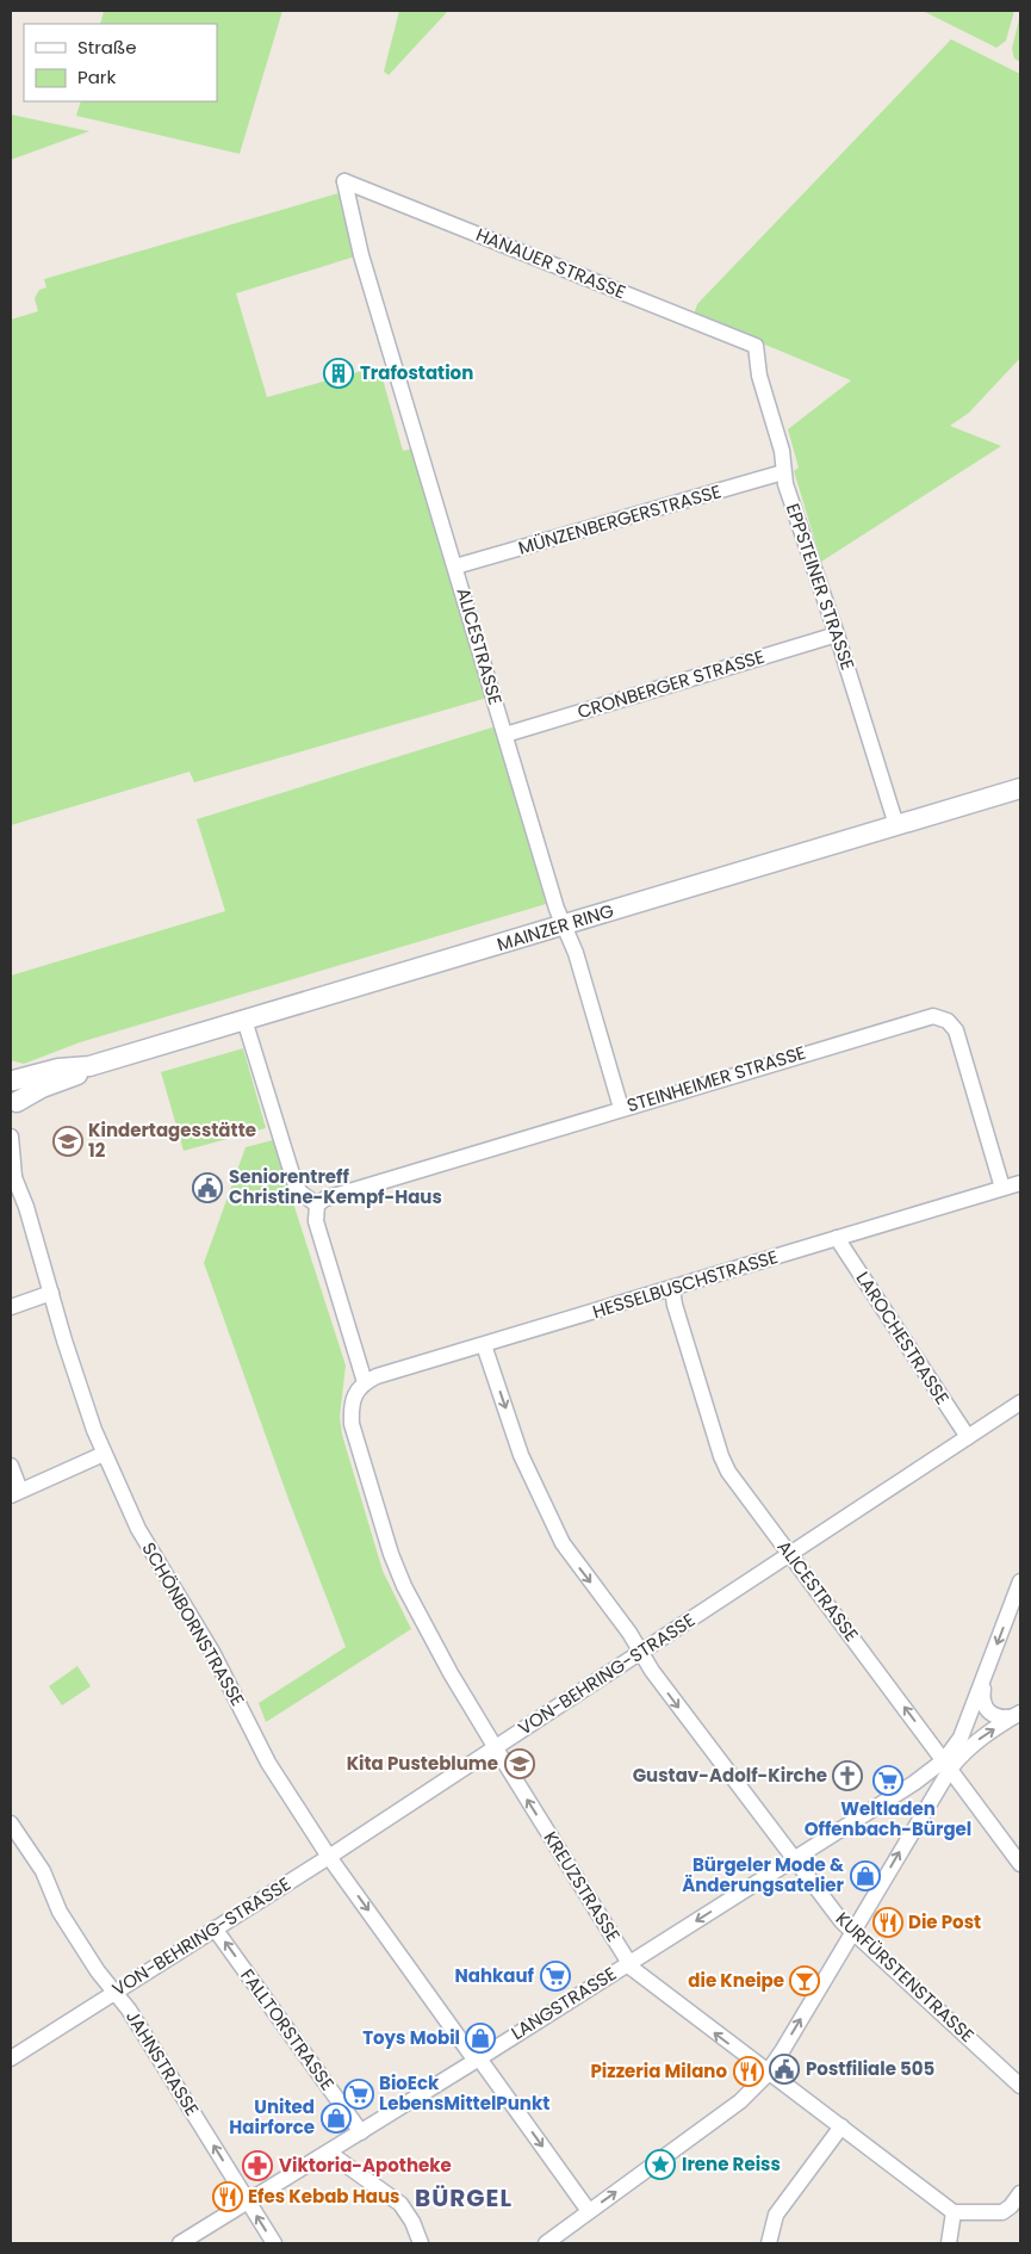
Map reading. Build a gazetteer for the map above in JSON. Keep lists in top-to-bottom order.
{
  "streets": {
    "street": [
      "HANAUER STRASSE",
      "MÜNZENBERGERSTRASSE",
      "EPPSTEINER STRASSE",
      "ALICESTRASSE",
      "CRONBERGER STRASSE",
      "MAINZER RING",
      "STEINHEIMER STRASSE",
      "HESSELBUSCHSTRASSE",
      "LAROCHESTRASSE",
      "SCHÖNBORNSTRASSE",
      "VON-BEHRING-STRASSE",
      "KREUZSTRASSE",
      "KURFÜRSTENSTRASSE",
      "LANGSTRASSE",
      "FALLTORSTRASSE",
      "JAHNSTRASSE"
    ]
  },
  "crossings": [
    ["HANAUER STRASSE", "EPPSTEINER STRASSE"],
    ["HANAUER STRASSE", "ALICESTRASSE"],
    ["MÜNZENBERGERSTRASSE", "EPPSTEINER STRASSE"],
    ["MÜNZENBERGERSTRASSE", "ALICESTRASSE"],
    ["EPPSTEINER STRASSE", "CRONBERGER STRASSE"],
    ["EPPSTEINER STRASSE", "MAINZER RING"],
    ["ALICESTRASSE", "CRONBERGER STRASSE"],
    ["ALICESTRASSE", "MAINZER RING"],
    ["ALICESTRASSE", "STEINHEIMER STRASSE"],
    ["ALICESTRASSE", "HESSELBUSCHSTRASSE"],
    ["ALICESTRASSE", "VON-BEHRING-STRASSE"],
    ["ALICESTRASSE", "LANGSTRASSE"],
    ["STEINHEIMER STRASSE", "HESSELBUSCHSTRASSE"],
    ["HESSELBUSCHSTRASSE", "LAROCHESTRASSE"],
    ["HESSELBUSCHSTRASSE", "KREUZSTRASSE"],
    ["HESSELBUSCHSTRASSE", "KURFÜRSTENSTRASSE"],
    ["LAROCHESTRASSE", "VON-BEHRING-STRASSE"],
    ["SCHÖNBORNSTRASSE", "VON-BEHRING-STRASSE"],
    ["SCHÖNBORNSTRASSE", "LANGSTRASSE"],
    ["VON-BEHRING-STRASSE", "KREUZSTRASSE"],
    ["VON-BEHRING-STRASSE", "KURFÜRSTENSTRASSE"],
    ["VON-BEHRING-STRASSE", "FALLTORSTRASSE"],
    ["VON-BEHRING-STRASSE", "JAHNSTRASSE"],
    ["KREUZSTRASSE", "LANGSTRASSE"],
    ["KURFÜRSTENSTRASSE", "LANGSTRASSE"],
    ["LANGSTRASSE", "FALLTORSTRASSE"],
    ["LANGSTRASSE", "JAHNSTRASSE"]
  ],
  "one_way": [
    "SCHÖNBORNSTRASSE",
    "KREUZSTRASSE",
    "KURFÜRSTENSTRASSE",
    "FALLTORSTRASSE",
    "JAHNSTRASSE"
  ],
  "districts": ["BÜRGEL"],
  "places": {
    "building": ["Trafostation"],
    "school or university": ["Kindertagesstätte 12", "Kita Pusteblume"],
    "public building": ["Seniorentreff Christine-Kempf-Haus", "Postfiliale 505"],
    "church": ["Gustav-Adolf-Kirche"],
    "supermarket": ["Weltladen Offenbach-Bürgel", "Nahkauf", "BioEck LebensMittelPunkt"],
    "shop": ["Bürgeler Mode & Änderungsatelier", "Toys Mobil", "United Hairforce"],
    "restaurant": ["Die Post", "Pizzeria Milano", "Efes Kebab Haus"],
    "bar": ["die Kneipe"],
    "place": ["Irene Reiss"],
    "pharmacy": ["Viktoria-Apotheke"]
  },
  "legend": ["Straße", "Park"]
}
